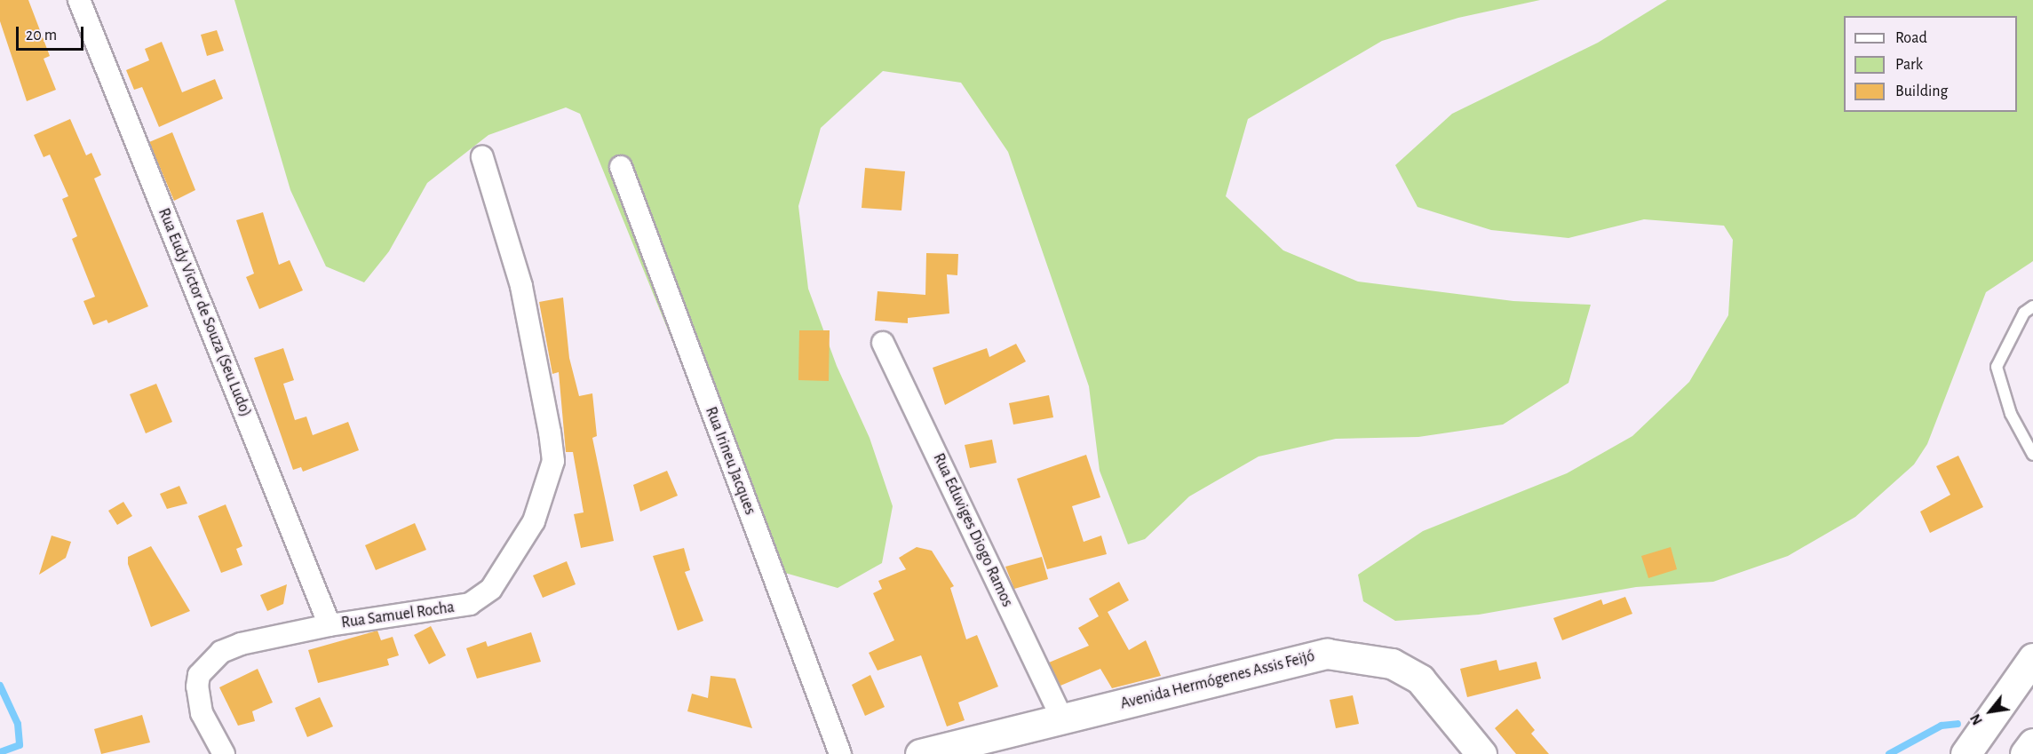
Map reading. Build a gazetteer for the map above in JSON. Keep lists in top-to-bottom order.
{
  "streets": {
    "main road": ["Avenida Hermógenes Assis Feijó"],
    "street": [
      "Rua Eudy Victor de Souza (Seu Ludo)",
      "Rua Irineu Jacques",
      "Rua Eduviges Diogo Ramos",
      "Rua Samuel Rocha"
    ]
  },
  "crossings": [
    ["Rua Eudy Victor de Souza (Seu Ludo)", "Rua Samuel Rocha"],
    ["Rua Eduviges Diogo Ramos", "Avenida Hermógenes Assis Feijó"]
  ],
  "legend": ["Road", "Park", "Building"],
  "scale_bar": "20 m",
  "north": "bottom left"
}
